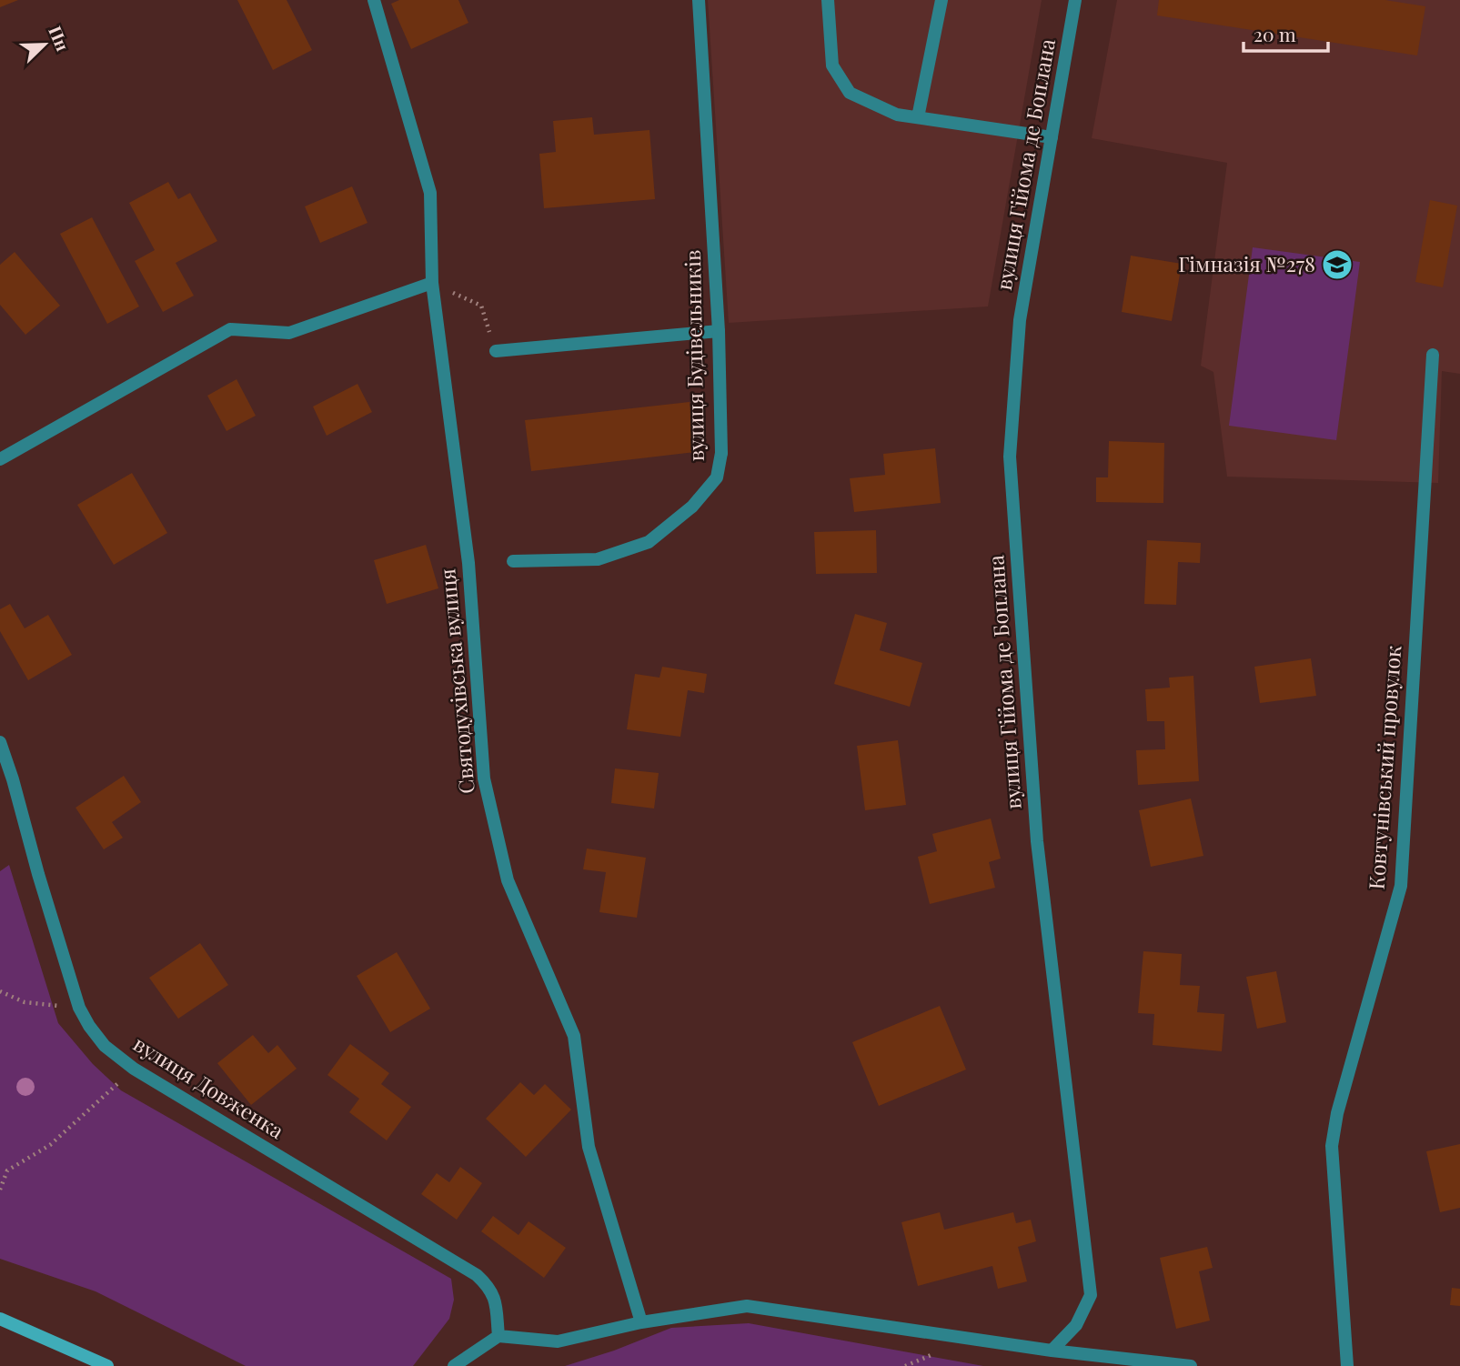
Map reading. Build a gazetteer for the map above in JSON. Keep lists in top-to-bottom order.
{
  "streets": {
    "street": [
      "вулиця Гійома де Боплана",
      "вулиця Будівельників",
      "Святодухівська вулиця",
      "Ковтунівський провулок",
      "вулиця Довженка"
    ]
  },
  "places": {
    "school or university": ["Гімназія №278"]
  },
  "scale_bar": "20 m",
  "north": "top right"
}
